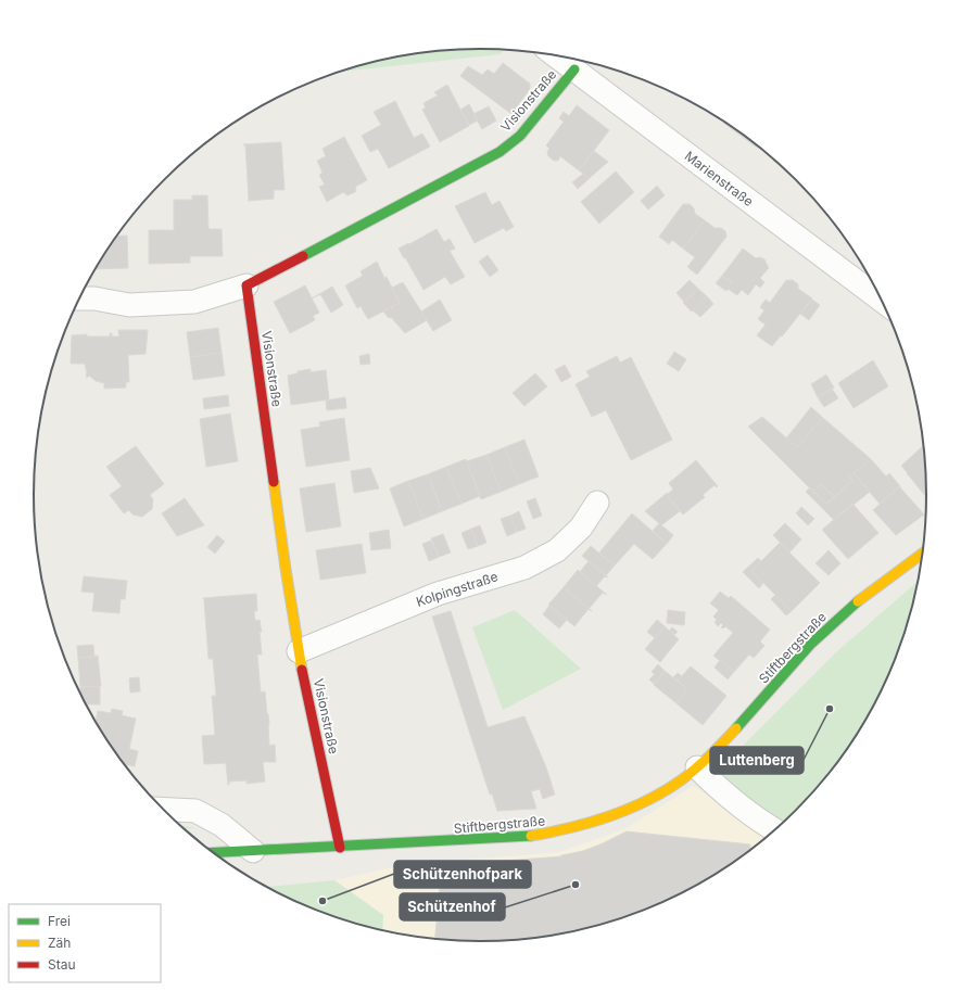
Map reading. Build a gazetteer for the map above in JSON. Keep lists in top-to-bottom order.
{
  "streets": {
    "street": [
      "Visionstraße",
      "Marienstraße",
      "Kolpingstraße",
      "Stiftbergstraße"
    ]
  },
  "crossings": [
    ["Visionstraße", "Marienstraße"],
    ["Visionstraße", "Kolpingstraße"],
    ["Visionstraße", "Stiftbergstraße"]
  ],
  "places": ["Luttenberg", "Schützenhof", "Schützenhofpark"],
  "legend": ["Frei", "Zäh", "Stau"]
}
